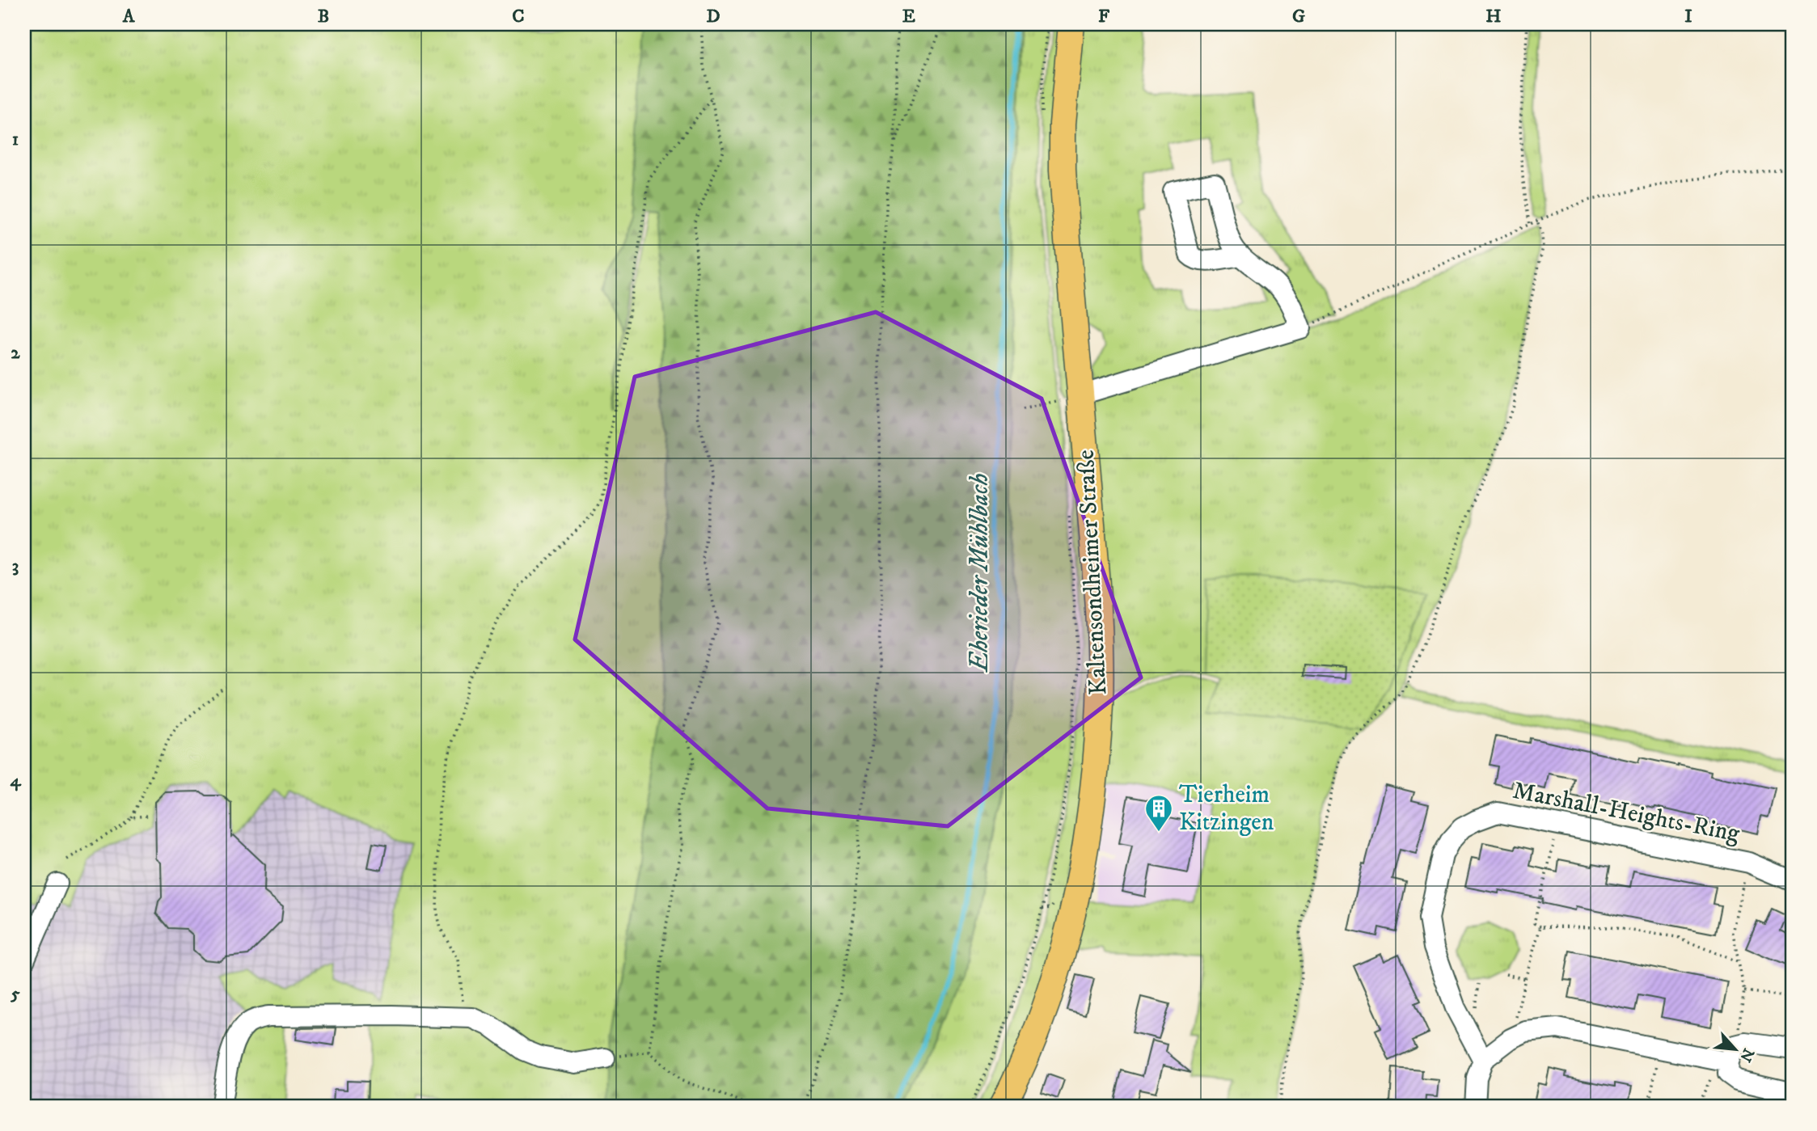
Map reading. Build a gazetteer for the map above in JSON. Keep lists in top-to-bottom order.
{
  "streets": {
    "main road": ["Kaltensondheimer Straße"],
    "street": ["Marshall-Heights-Ring"]
  },
  "water": ["Eherieder Mühlbach"],
  "places": {
    "building": ["Tierheim Kitzingen"]
  },
  "north": "bottom right",
  "grid": {
    "columns": [
      "A",
      "B",
      "C",
      "D",
      "E",
      "F",
      "G",
      "H",
      "I"
    ],
    "rows": [
      "1",
      "2",
      "3",
      "4",
      "5"
    ]
  }
}
